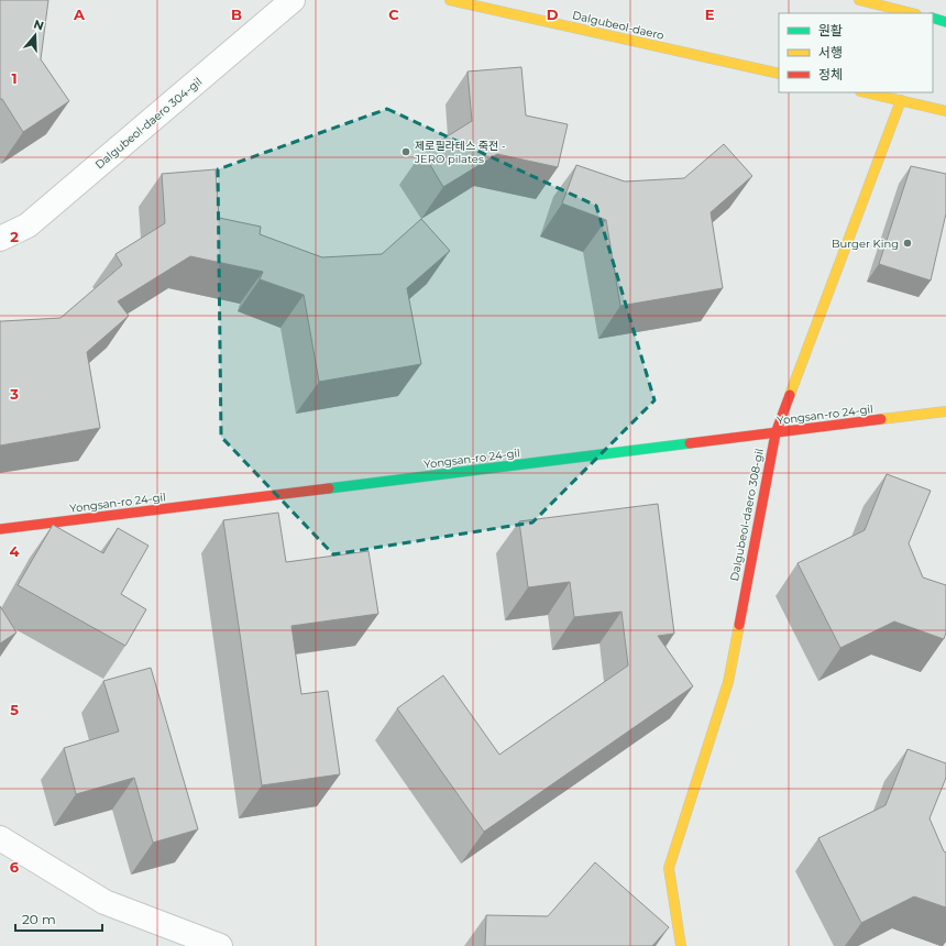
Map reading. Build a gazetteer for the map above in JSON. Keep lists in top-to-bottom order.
{
  "streets": {
    "street": [
      "Dalgubeol-daero",
      "Dalgubeol-daero 304-gil",
      "Yongsan-ro 24-gil",
      "Dalgubeol-daero 308-gil"
    ]
  },
  "crossings": [
    ["Yongsan-ro 24-gil", "Dalgubeol-daero 308-gil"]
  ],
  "places": ["제로필라테스 죽전 - JERO pilates", "Burger King"],
  "legend": ["원활", "서행", "정체"],
  "scale_bar": "20 m",
  "north": "top",
  "grid": {
    "columns": [
      "A",
      "B",
      "C",
      "D",
      "E"
    ],
    "rows": [
      "1",
      "2",
      "3",
      "4",
      "5",
      "6"
    ]
  }
}
